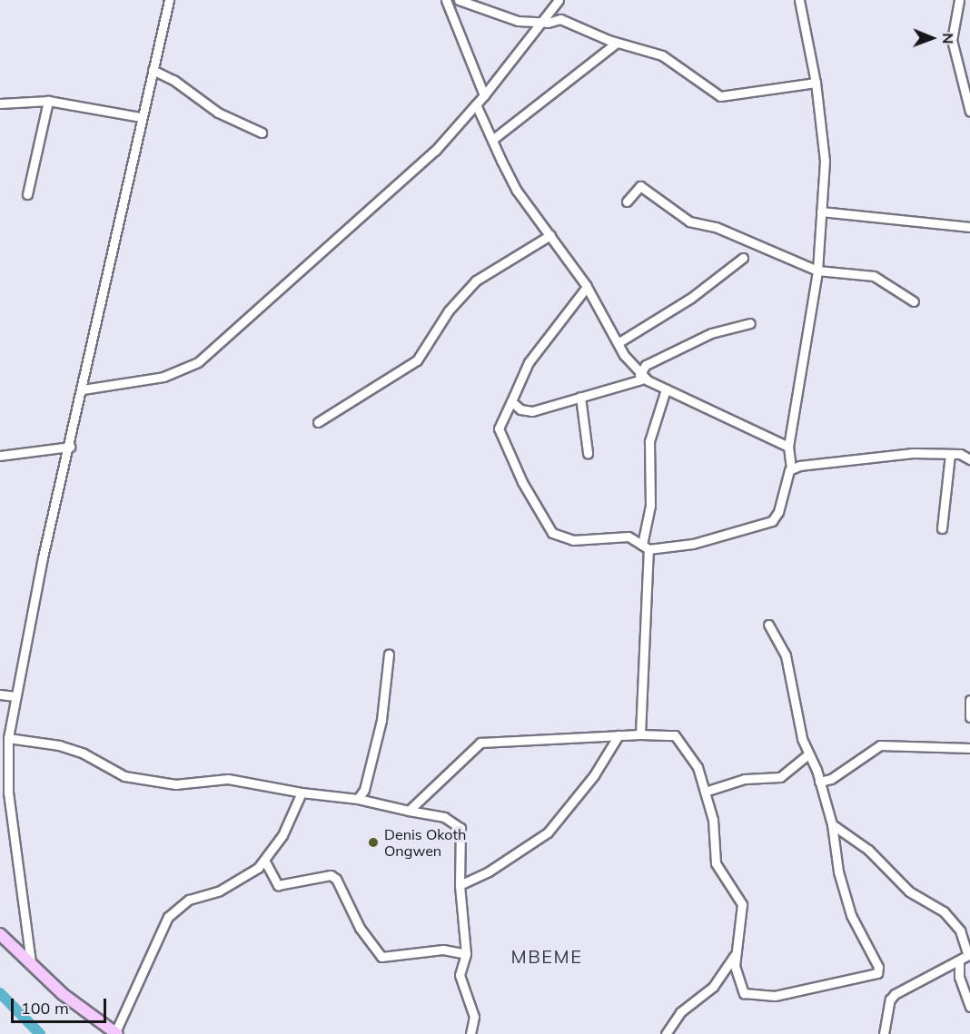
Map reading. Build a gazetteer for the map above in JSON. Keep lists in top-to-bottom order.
{
  "districts": ["MBEME"],
  "places": ["Denis Okoth Ongwen"],
  "scale_bar": "100 m",
  "north": "right"
}
